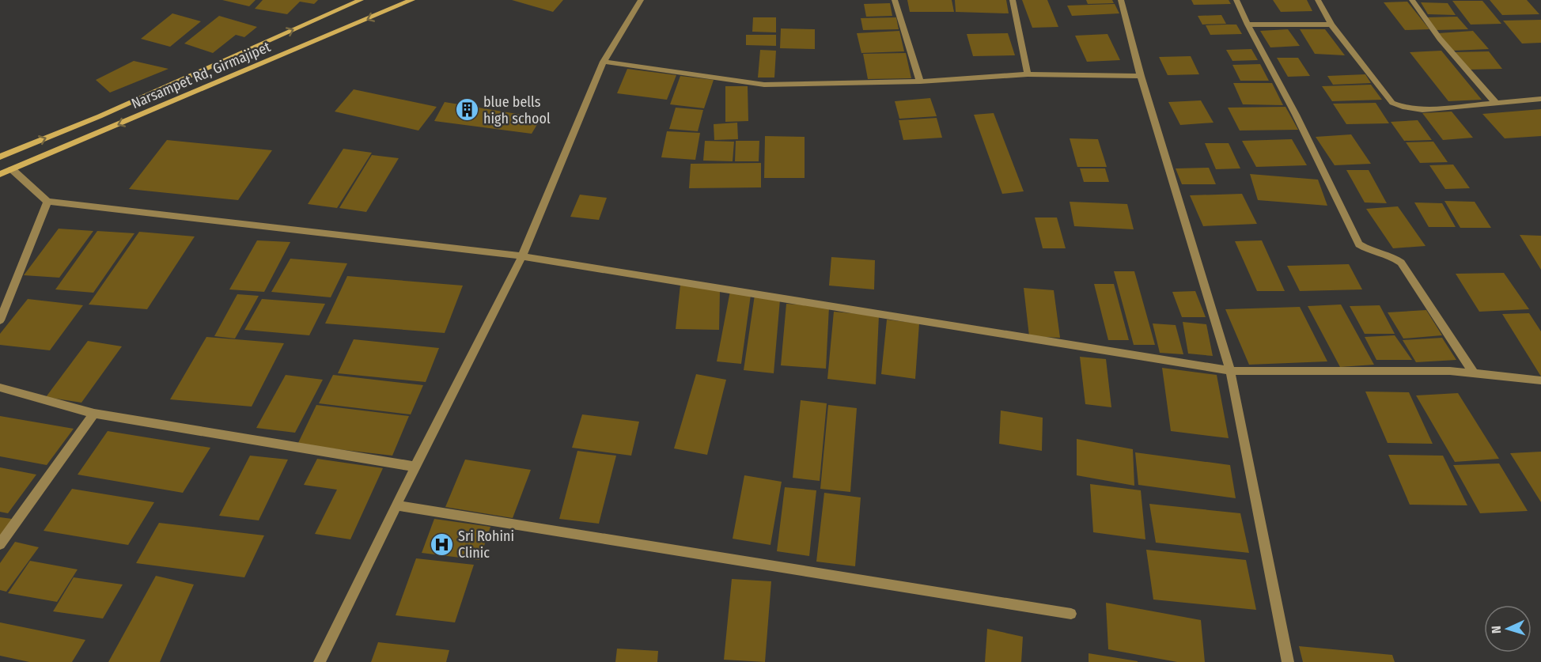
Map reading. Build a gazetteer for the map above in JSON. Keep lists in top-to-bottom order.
{
  "streets": {
    "main road": ["Narsampet Rd, Girmajipet"]
  },
  "places": {
    "building": ["blue bells high school"],
    "hospital": ["Sri Rohini Clinic"]
  },
  "north": "left"
}
